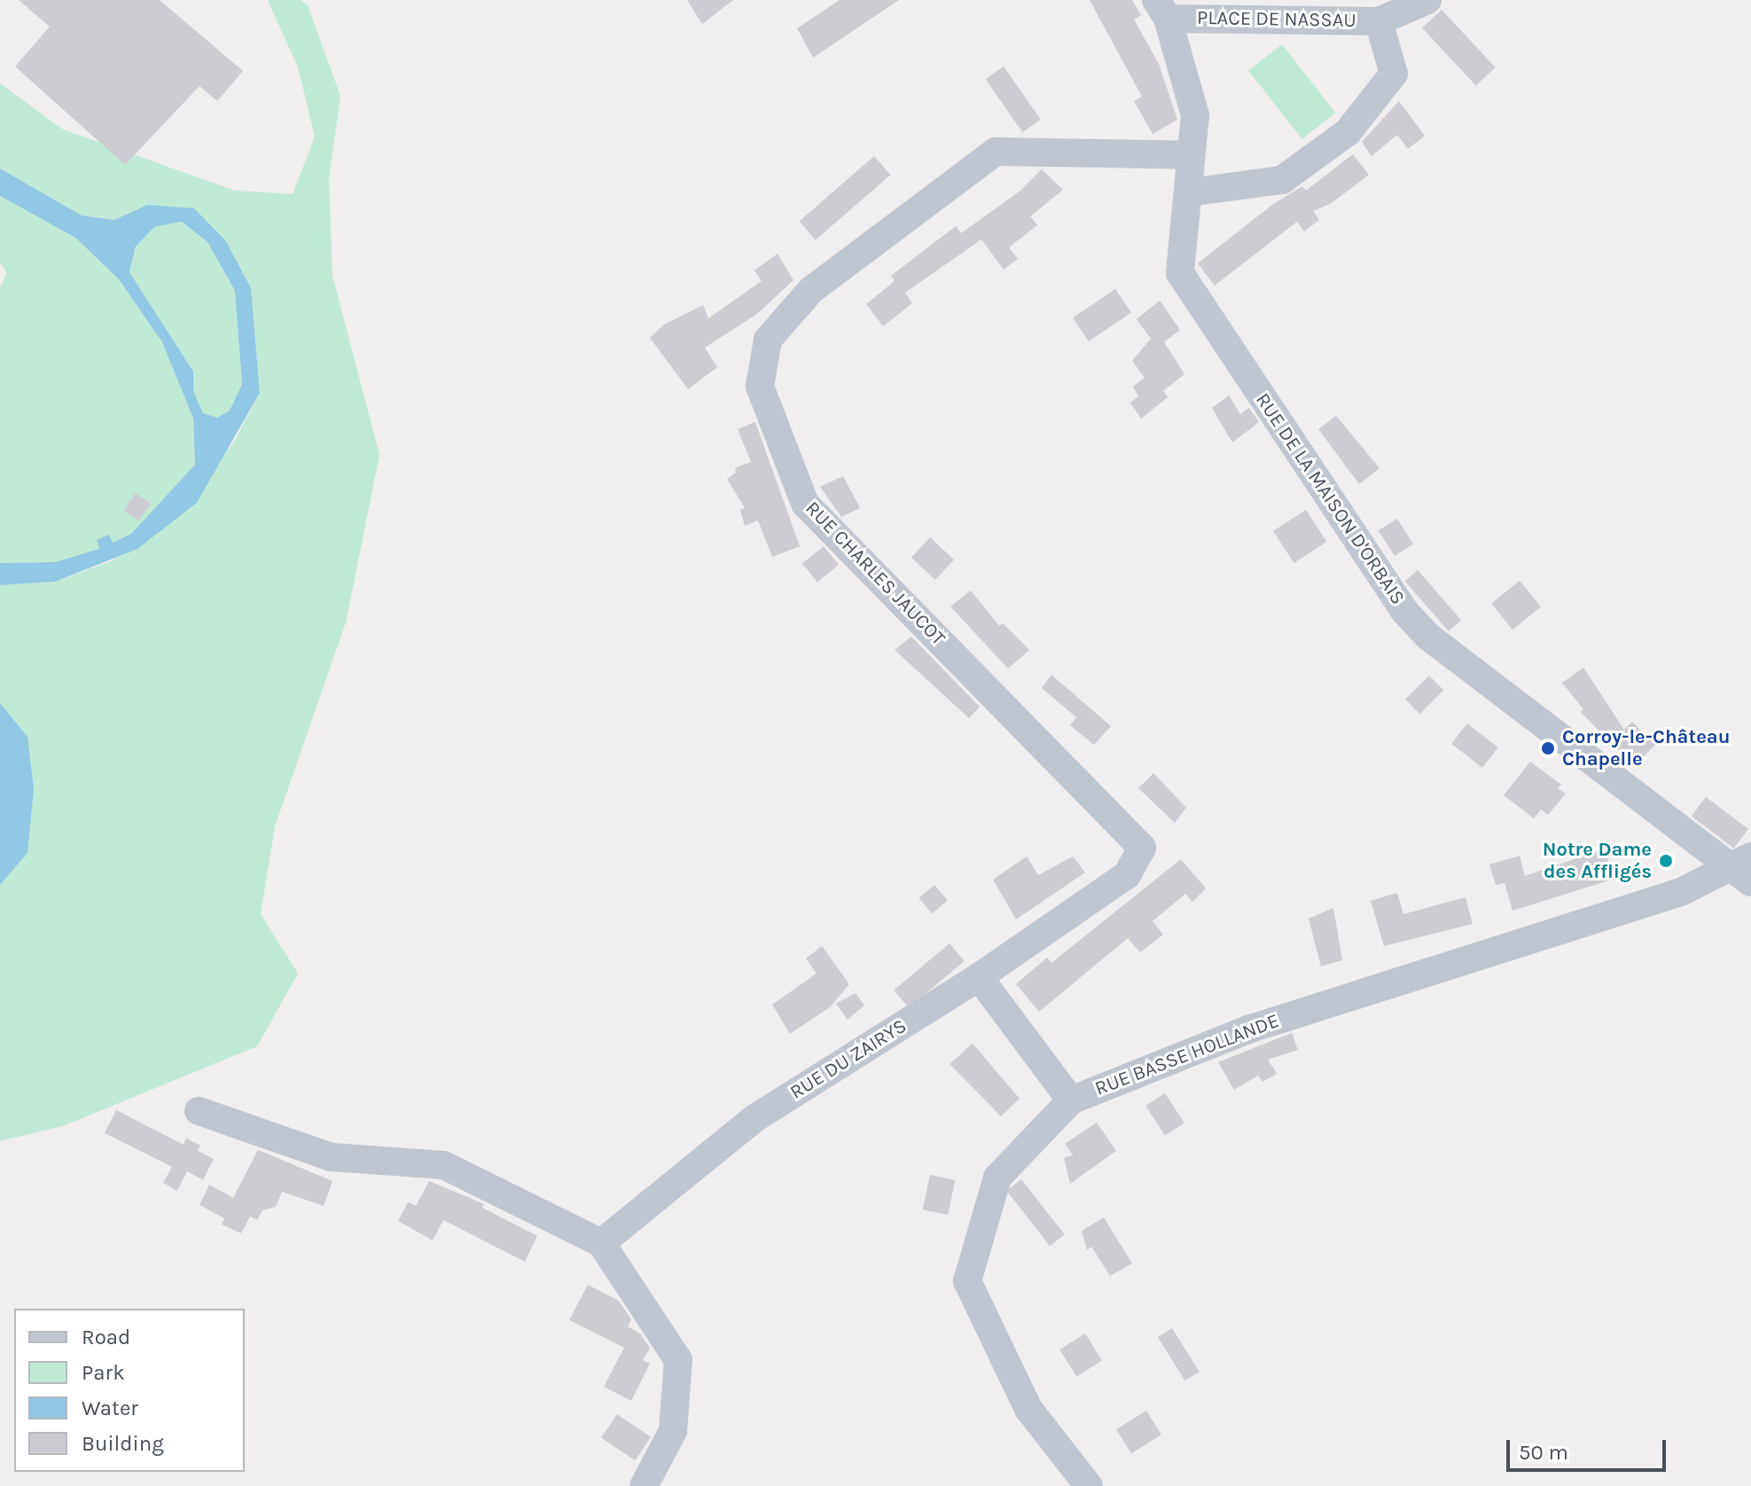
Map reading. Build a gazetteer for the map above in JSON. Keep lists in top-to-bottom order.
{
  "streets": {
    "street": [
      "PLACE DE NASSAU",
      "RUE DE LA MAISON D'ORBAIS",
      "RUE CHARLES JAUCOT",
      "RUE BASSE HOLLANDE",
      "RUE DU ZAIRYS"
    ]
  },
  "crossings": [
    ["PLACE DE NASSAU", "RUE DE LA MAISON D'ORBAIS"],
    ["RUE DE LA MAISON D'ORBAIS", "RUE CHARLES JAUCOT"],
    ["RUE DE LA MAISON D'ORBAIS", "RUE BASSE HOLLANDE"],
    ["RUE CHARLES JAUCOT", "RUE DU ZAIRYS"]
  ],
  "places": ["Corroy-le-Château Chapelle", "Notre Dame des Affligés"],
  "legend": [
    "Road",
    "Park",
    "Water",
    "Building"
  ],
  "scale_bar": "50 m"
}
